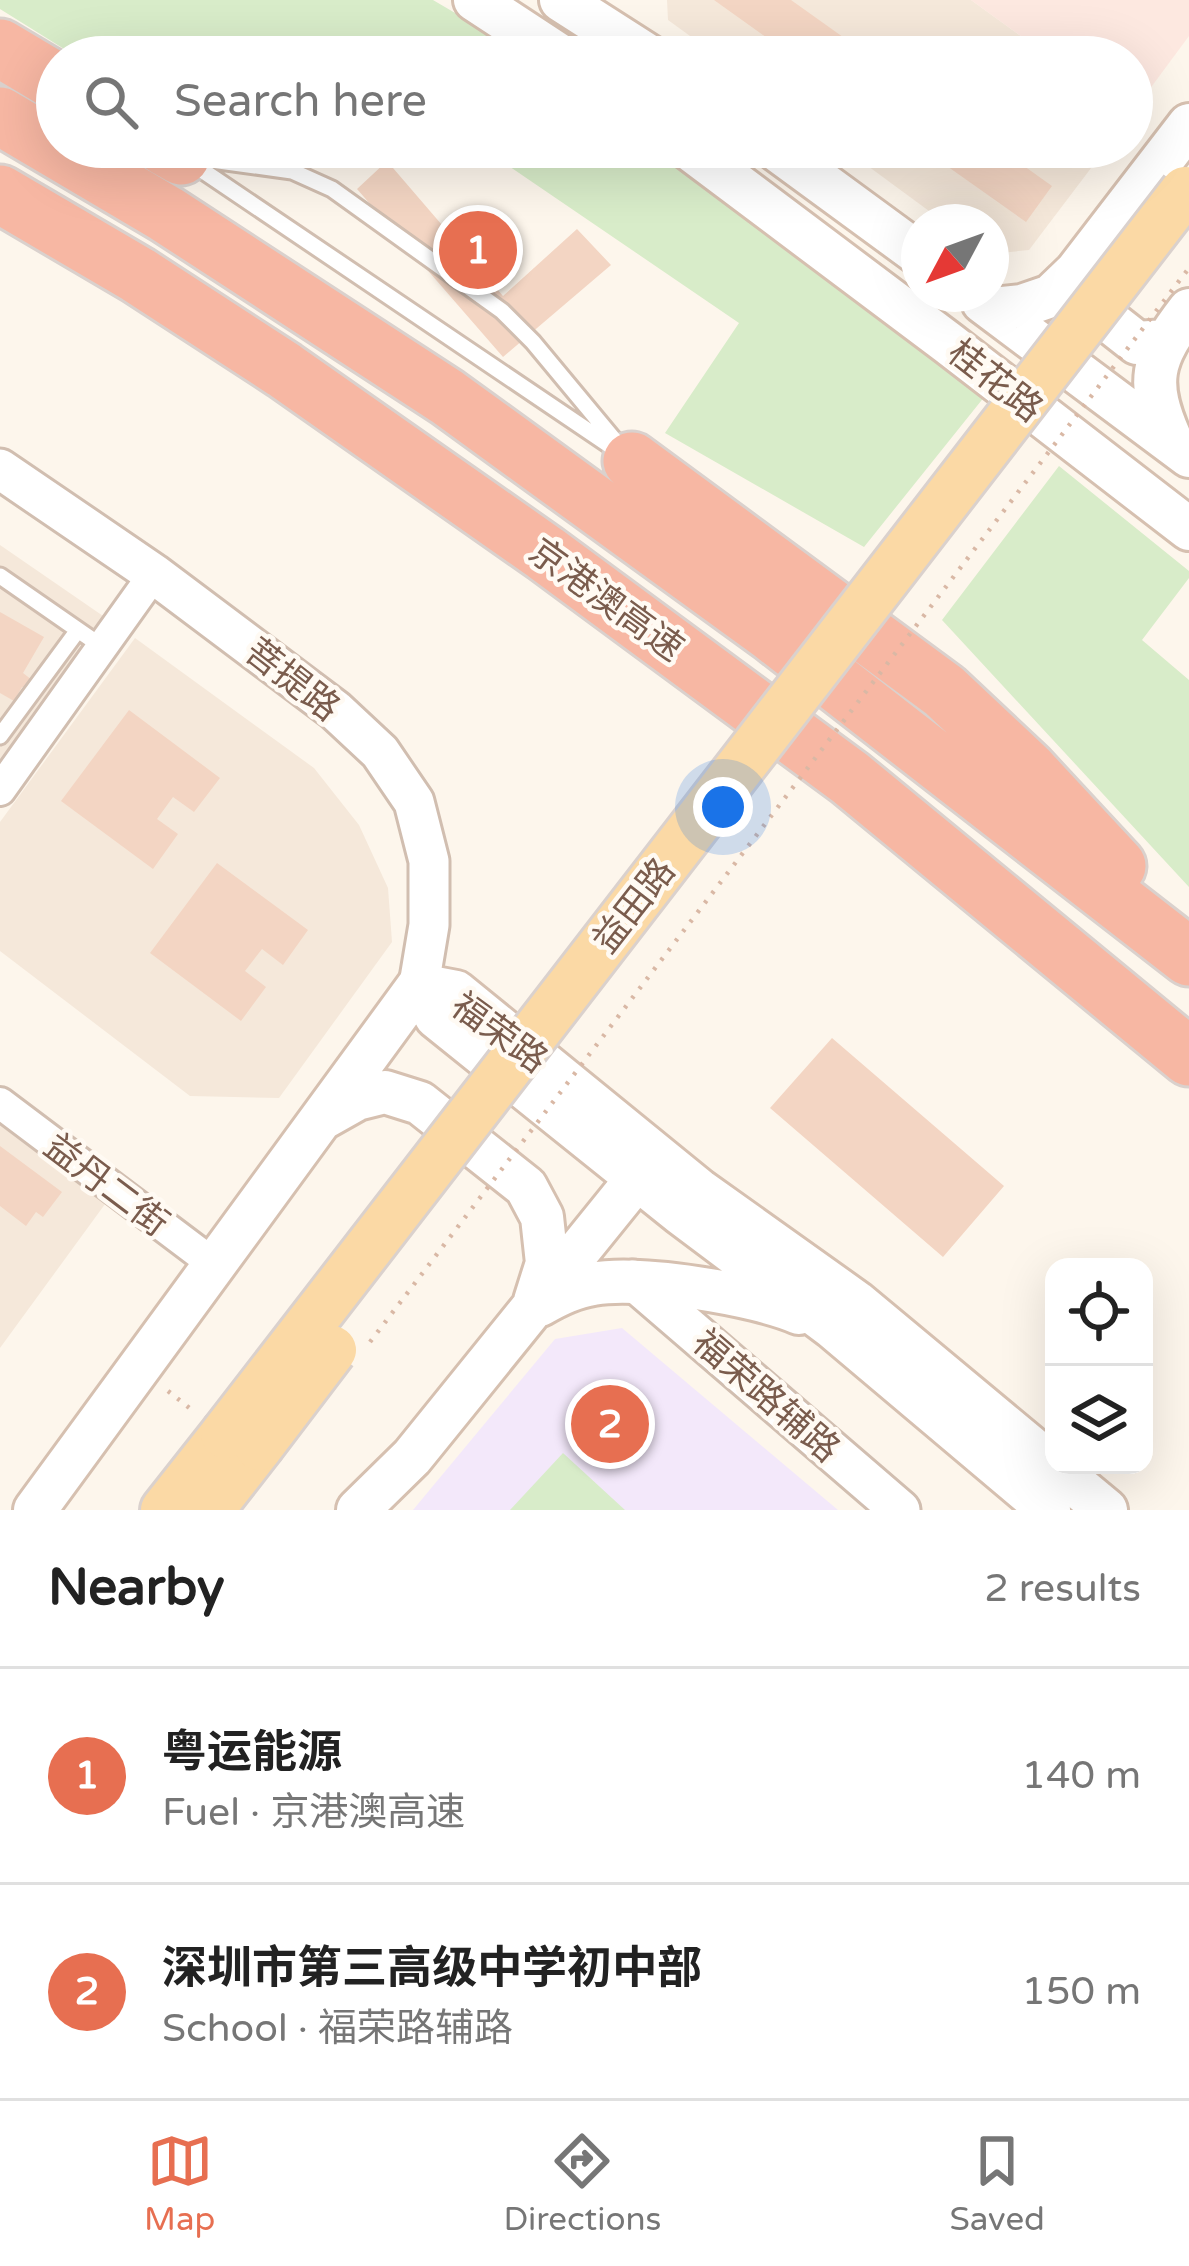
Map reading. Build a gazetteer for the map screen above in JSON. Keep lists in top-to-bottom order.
{
  "streets": {
    "highway": ["京港澳高速"],
    "main road": ["桂花路", "益田路", "福荣路"],
    "street": ["菩提路", "益丹二街", "福荣路辅路"]
  },
  "crossings": [
    ["菩提路", "福荣路"]
  ],
  "north": "bottom left",
  "page": {
    "search": "Search here",
    "pins": ["1", "2"],
    "heading": ["Nearby", "2 results"],
    "list": [
      {
        "mark": "1",
        "name": "粤运能源",
        "note": "Fuel · 京港澳高速",
        "value": "140 m"
      },
      {
        "mark": "2",
        "name": "深圳市第三高级中学初中部",
        "note": "School · 福荣路辅路",
        "value": "150 m"
      }
    ],
    "nav": ["Map", "Directions", "Saved"]
  }
}
